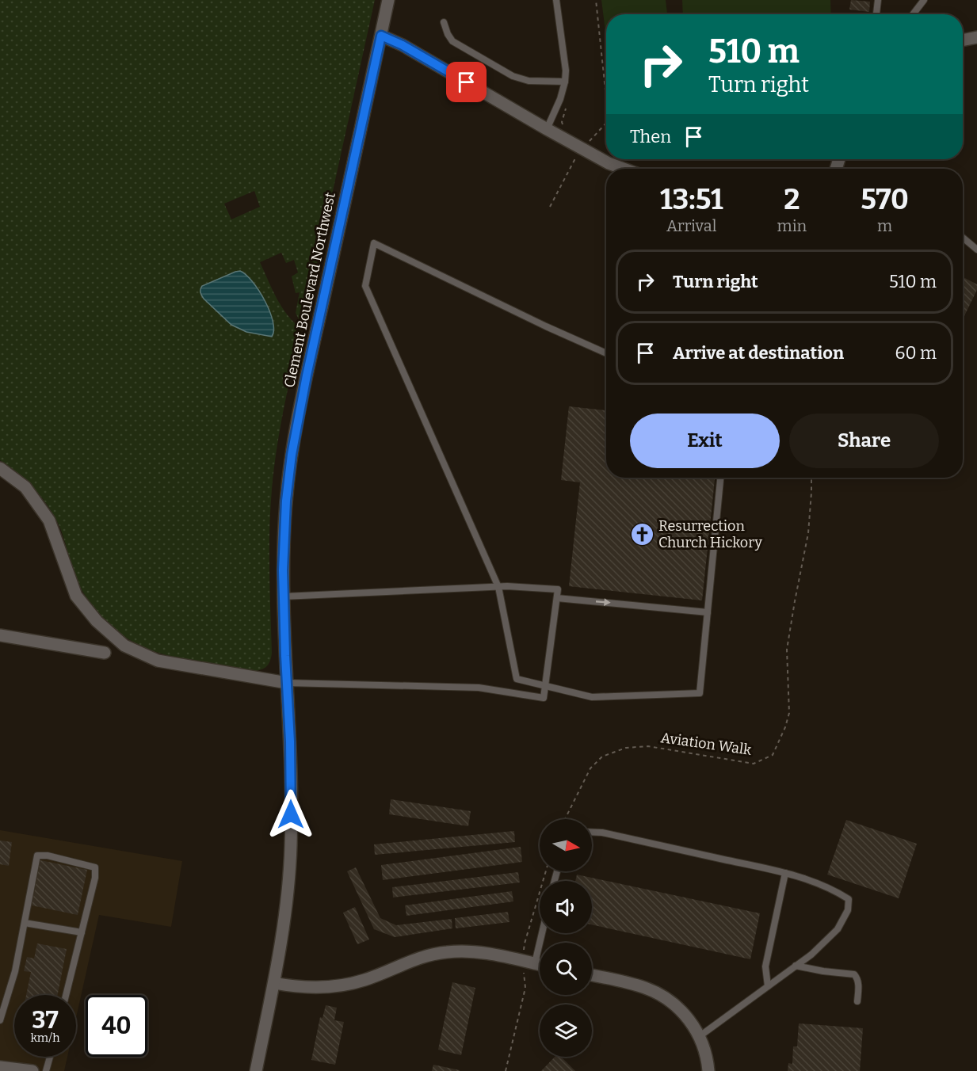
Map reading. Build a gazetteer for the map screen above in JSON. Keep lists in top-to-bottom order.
{
  "streets": {
    "street": ["Clement Boulevard Northwest"],
    "path": ["Aviation Walk"]
  },
  "places": {
    "church": ["Resurrection Church Hickory"]
  },
  "north": "right",
  "page": {
    "turn": ["510 m", "Turn right"],
    "then": "Then",
    "eta": [
      "13:51",
      "Arrival",
      "2",
      "min",
      "570",
      "m"
    ],
    "list": [
      {
        "name": "Turn right",
        "value": "510 m"
      },
      {
        "name": "Arrive at destination",
        "value": "60 m"
      }
    ],
    "buttons": ["Exit", "Share"],
    "speed": "37 km/h",
    "limit": "40"
  }
}
